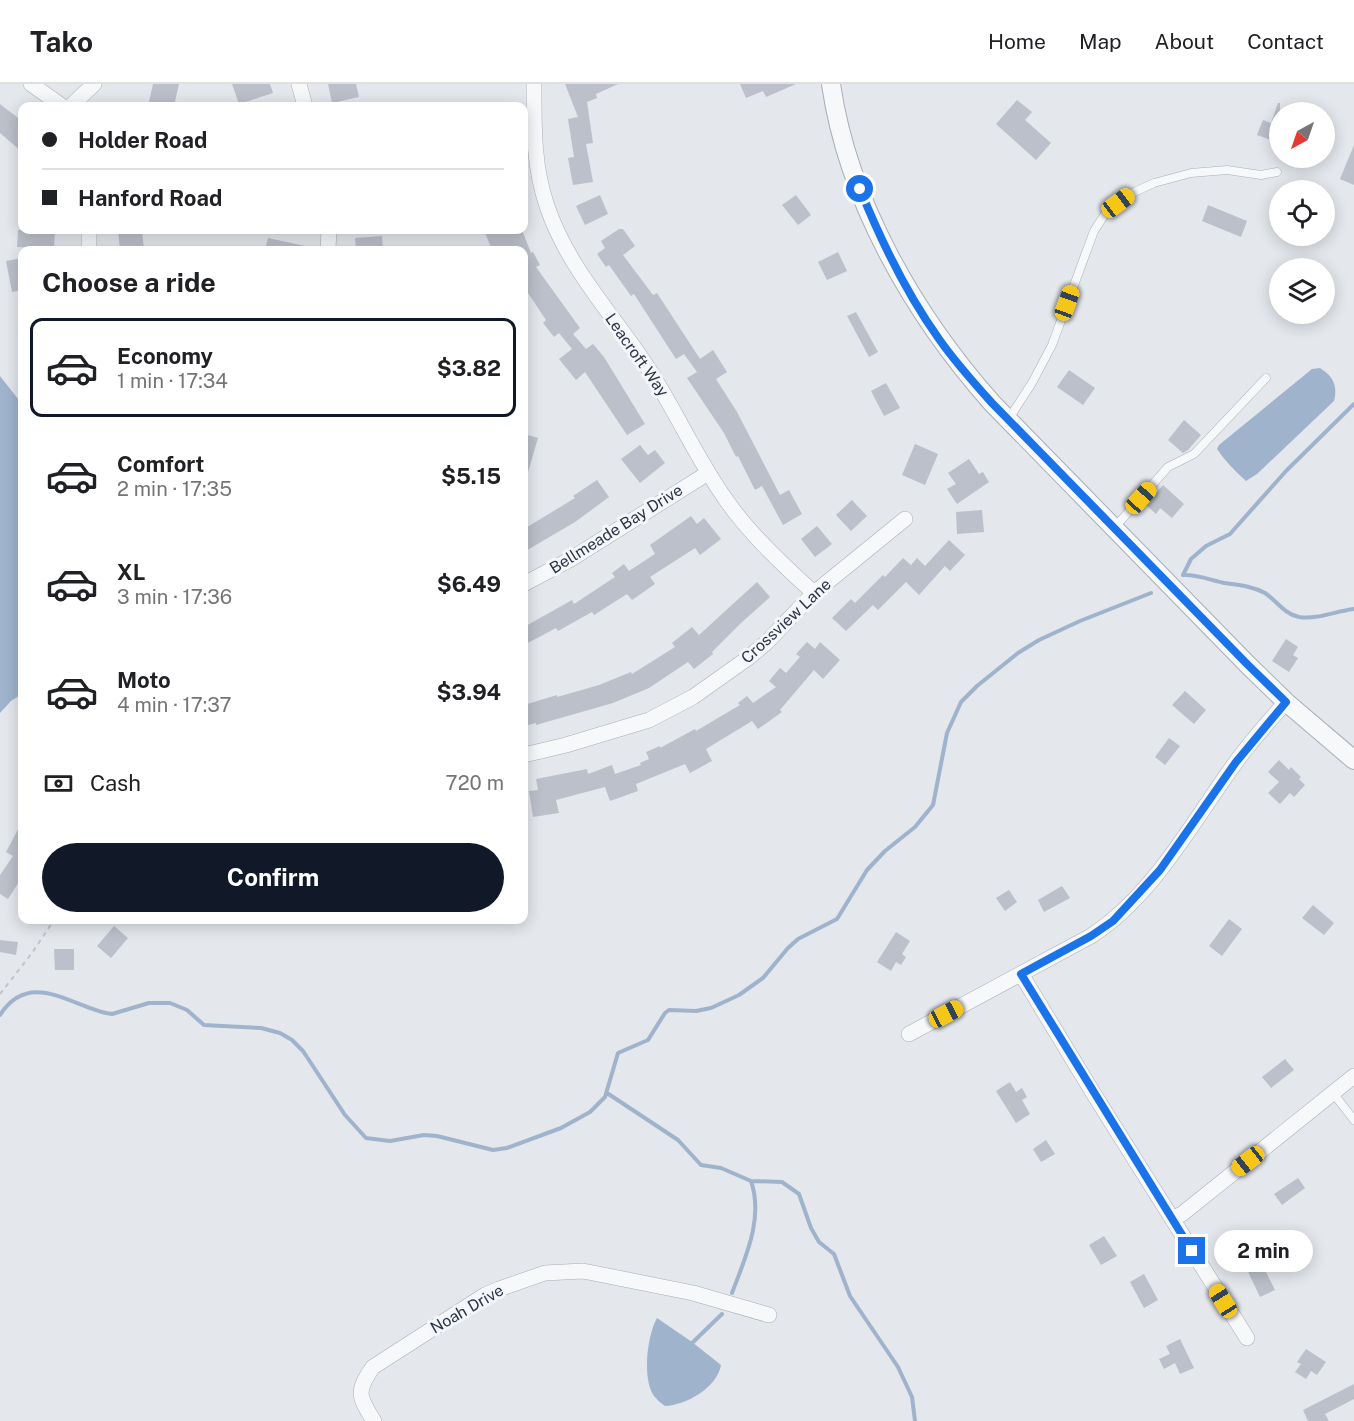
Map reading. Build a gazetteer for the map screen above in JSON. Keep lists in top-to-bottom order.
{
  "streets": {
    "street": [
      "Leacroft Way",
      "Bellmeade Bay Drive",
      "Crossview Lane",
      "Noah Drive"
    ]
  },
  "crossings": [
    ["Leacroft Way", "Bellmeade Bay Drive"],
    ["Leacroft Way", "Crossview Lane"]
  ],
  "north": "bottom left",
  "page": {
    "header": "Tako",
    "nav": [
      "Home",
      "Map",
      "About",
      "Contact"
    ],
    "banner": ["Holder Road", "Hanford Road"],
    "heading": "Choose a ride",
    "list": [
      {
        "name": "Economy",
        "note": "1 min · 17:34",
        "value": "$3.82"
      },
      {
        "name": "Comfort",
        "note": "2 min · 17:35",
        "value": "$5.15"
      },
      {
        "name": "XL",
        "note": "3 min · 17:36",
        "value": "$6.49"
      },
      {
        "name": "Moto",
        "note": "4 min · 17:37",
        "value": "$3.94"
      }
    ],
    "pay": ["Cash", "720 m"],
    "buttons": "Confirm",
    "bubble": "2 min"
  }
}
